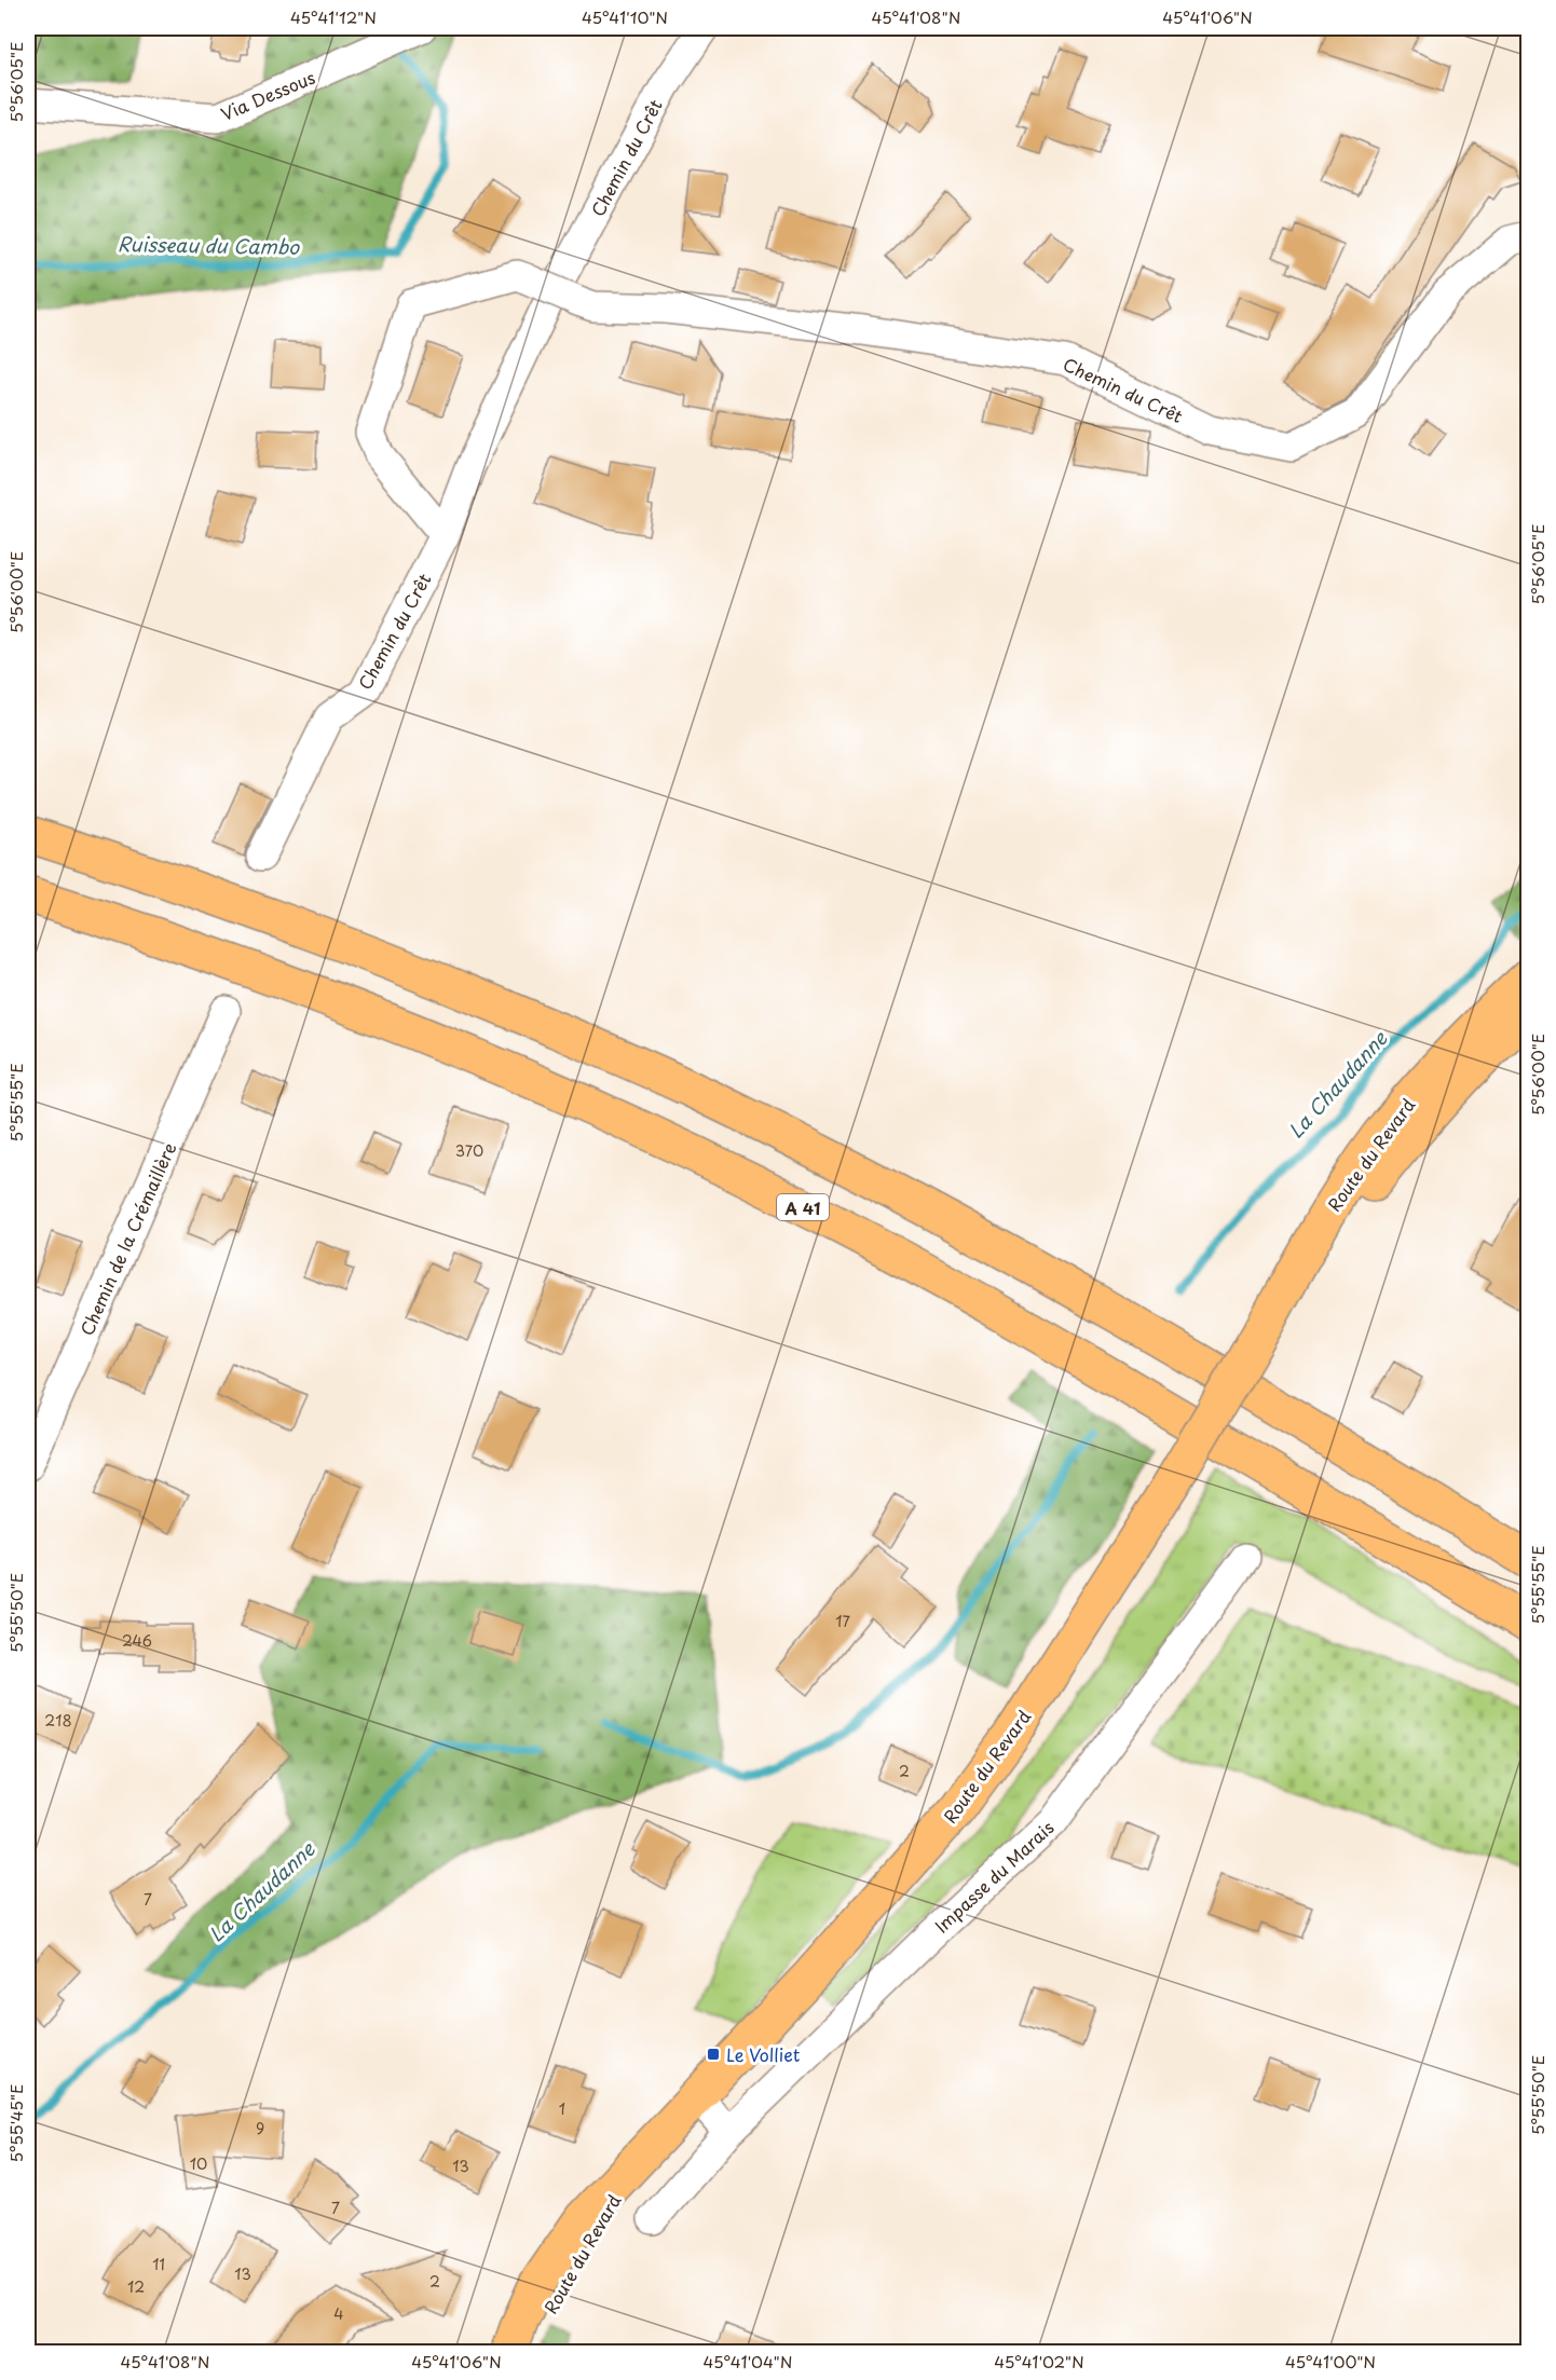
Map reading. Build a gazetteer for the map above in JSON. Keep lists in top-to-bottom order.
{
  "streets": {
    "main road": ["Route du Revard", "A 41"],
    "street": [
      "Via Dessous",
      "Chemin du Crêt",
      "Chemin de la Crémaillère",
      "Impasse du Marais"
    ]
  },
  "water": ["Ruisseau du Cambo", "La Chaudanne"],
  "places": {
    "transit": ["Le Volliet"]
  },
  "house_numbers": [
    "370",
    "17",
    "246",
    "218",
    "2",
    "7",
    "1",
    "9",
    "10",
    "13",
    "7",
    "11",
    "13",
    "2",
    "12",
    "4"
  ],
  "coordinates": [
    "45°41'12\"N",
    "45°41'10\"N",
    "45°41'08\"N",
    "45°41'06\"N",
    "5°56'05\"E",
    "5°56'00\"E",
    "5°55'55\"E",
    "5°55'50\"E",
    "5°55'45\"E",
    "45°41'04\"N",
    "45°41'02\"N",
    "45°41'00\"N"
  ]
}
